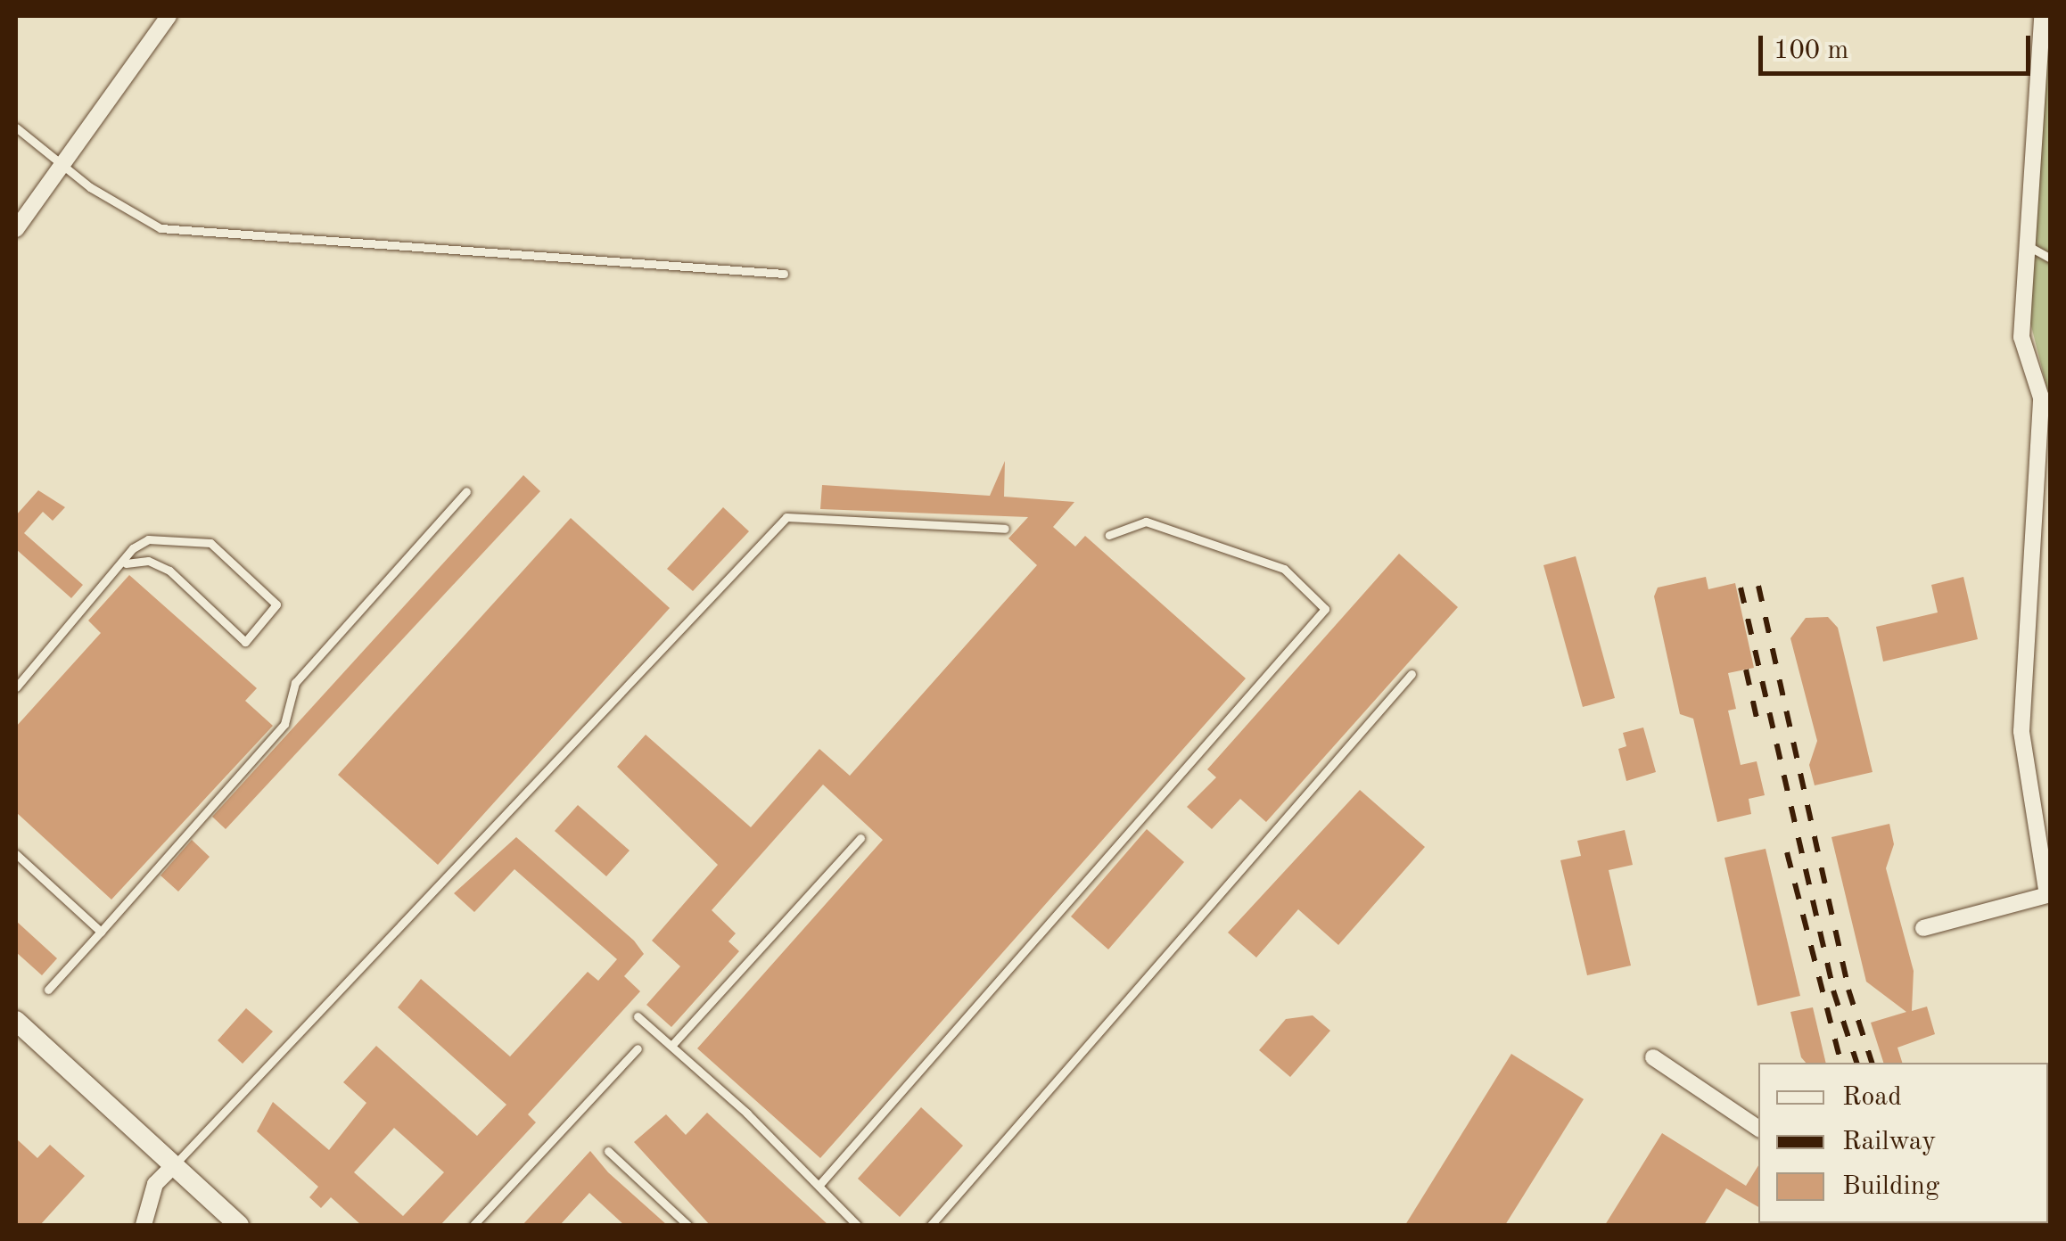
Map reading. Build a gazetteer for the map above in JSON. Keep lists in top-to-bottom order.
{
  "legend": ["Road", "Railway", "Building"],
  "scale_bar": "100 m"
}
